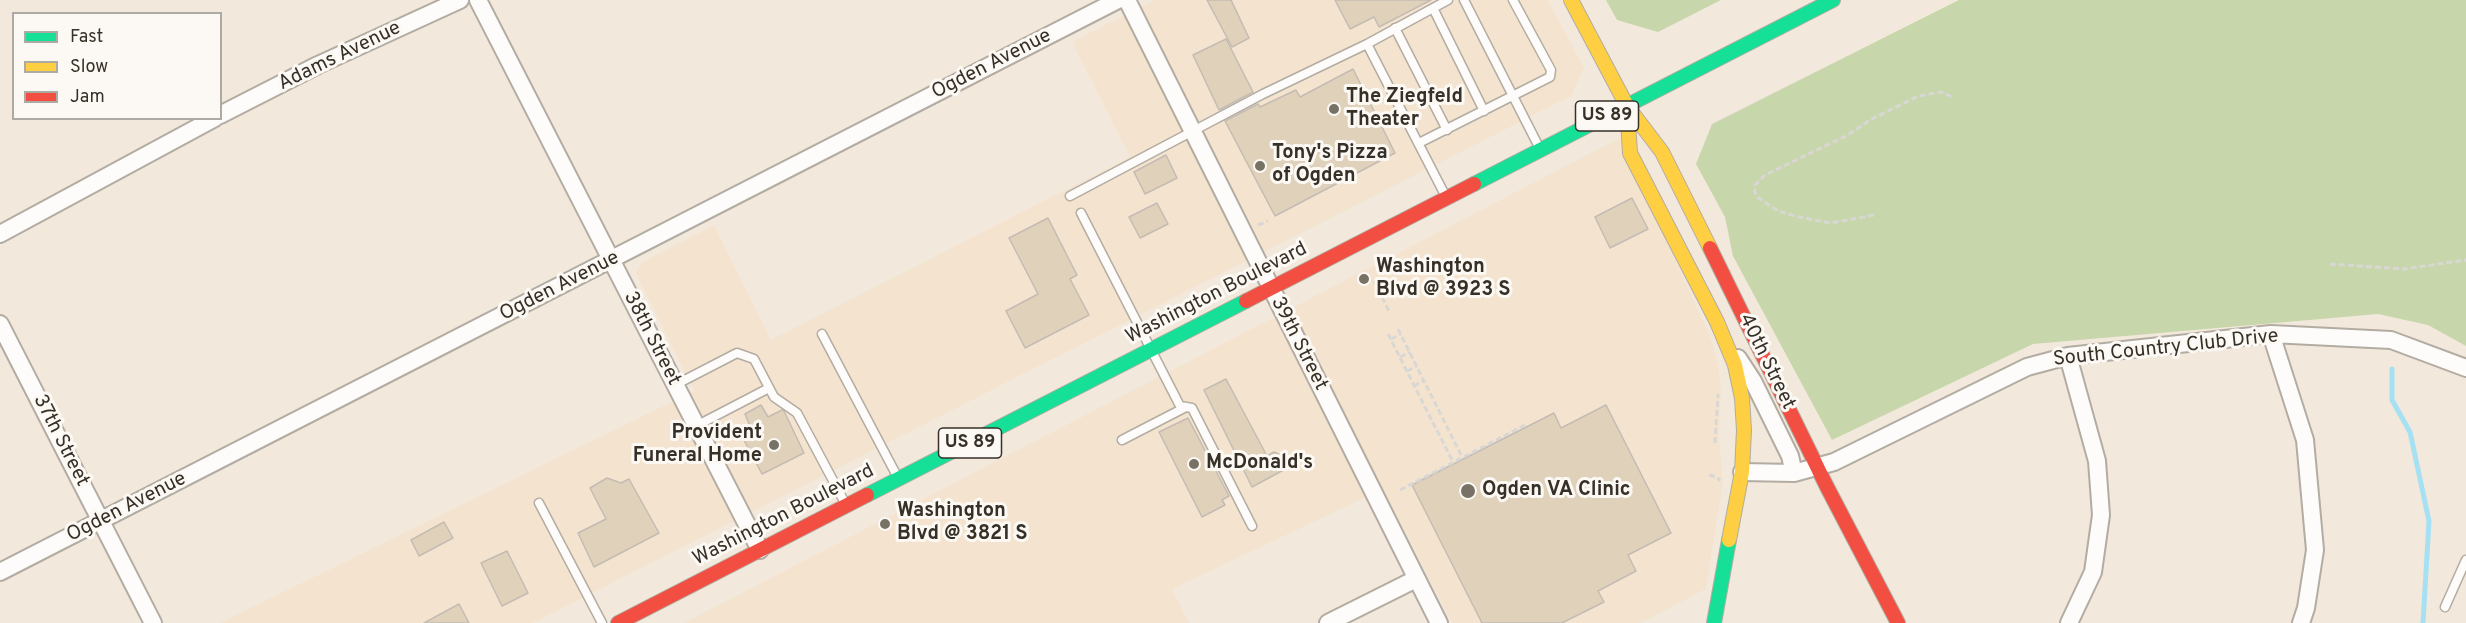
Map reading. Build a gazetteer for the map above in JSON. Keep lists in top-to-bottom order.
{
  "streets": {
    "main road": ["US 89", "Washington Boulevard", "40th Street"],
    "street": [
      "Adams Avenue",
      "Ogden Avenue",
      "38th Street",
      "39th Street",
      "South Country Club Drive",
      "37th Street"
    ]
  },
  "crossings": [
    ["Ogden Avenue", "38th Street"],
    ["Ogden Avenue", "37th Street"],
    ["Washington Boulevard", "38th Street"],
    ["Washington Boulevard", "39th Street"],
    ["Washington Boulevard", "40th Street"],
    ["South Country Club Drive", "40th Street"]
  ],
  "places": [
    "The Ziegfeld Theater",
    "Tony's Pizza of Ogden",
    "Washington Blvd @ 3923 S",
    "Provident Funeral Home",
    "McDonald's",
    "Ogden VA Clinic",
    "Washington Blvd @ 3821 S"
  ],
  "legend": ["Fast", "Slow", "Jam"]
}
